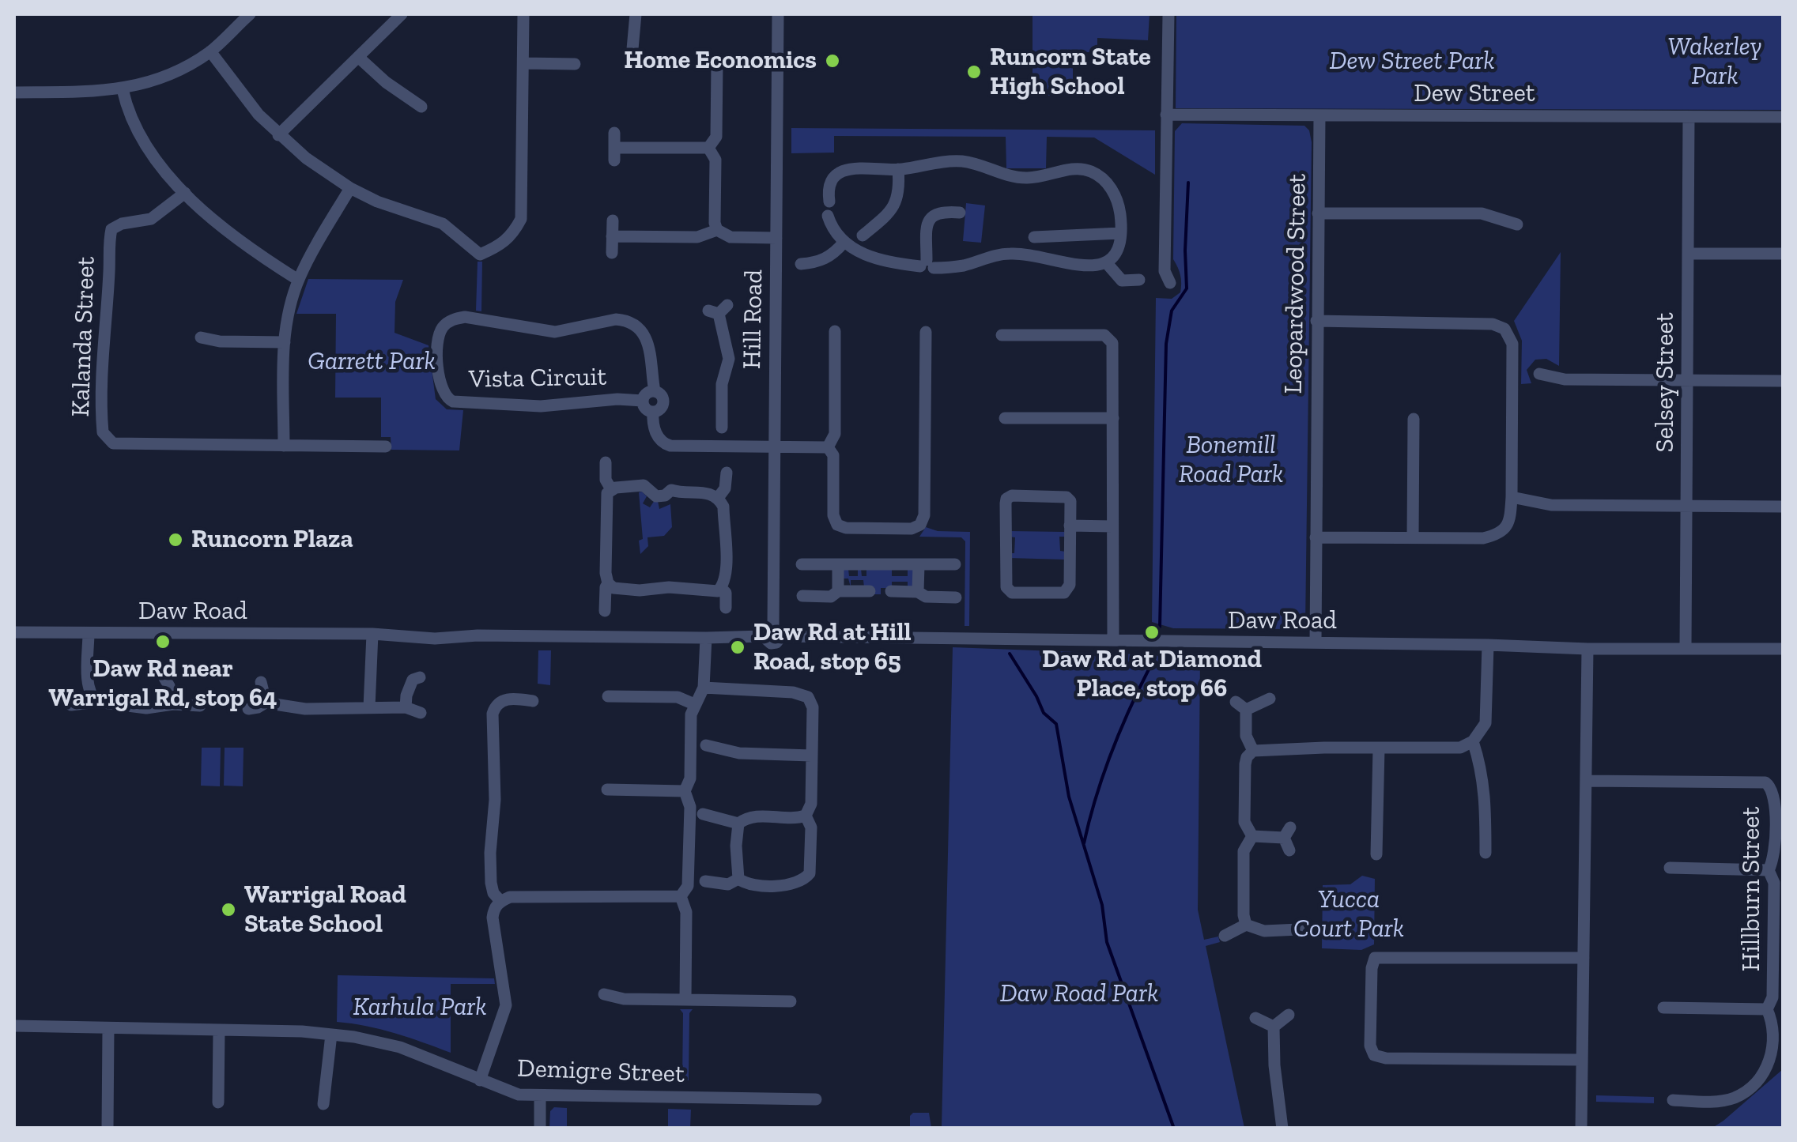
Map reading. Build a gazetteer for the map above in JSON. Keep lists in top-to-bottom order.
{
  "streets": {
    "street": [
      "Dew Street",
      "Leopardwood Street",
      "Hill Road",
      "Kalanda Street",
      "Vista Circuit",
      "Selsey Street",
      "Daw Road",
      "Hillburn Street",
      "Demigre Street"
    ]
  },
  "crossings": [
    ["Dew Street", "Leopardwood Street"],
    ["Dew Street", "Selsey Street"],
    ["Leopardwood Street", "Daw Road"],
    ["Hill Road", "Daw Road"],
    ["Selsey Street", "Daw Road"]
  ],
  "parks": [
    "Wakerley Park",
    "Dew Street Park",
    "Garrett Park",
    "Bonemill Road Park",
    "Yucca Court Park",
    "Daw Road Park",
    "Karhula Park"
  ],
  "places": [
    "Home Economics",
    "Runcorn State High School",
    "Runcorn Plaza",
    "Daw Rd at Diamond Place, stop 66",
    "Daw Rd near Warrigal Rd, stop 64",
    "Daw Rd at Hill Road, stop 65",
    "Warrigal Road State School"
  ]
}
